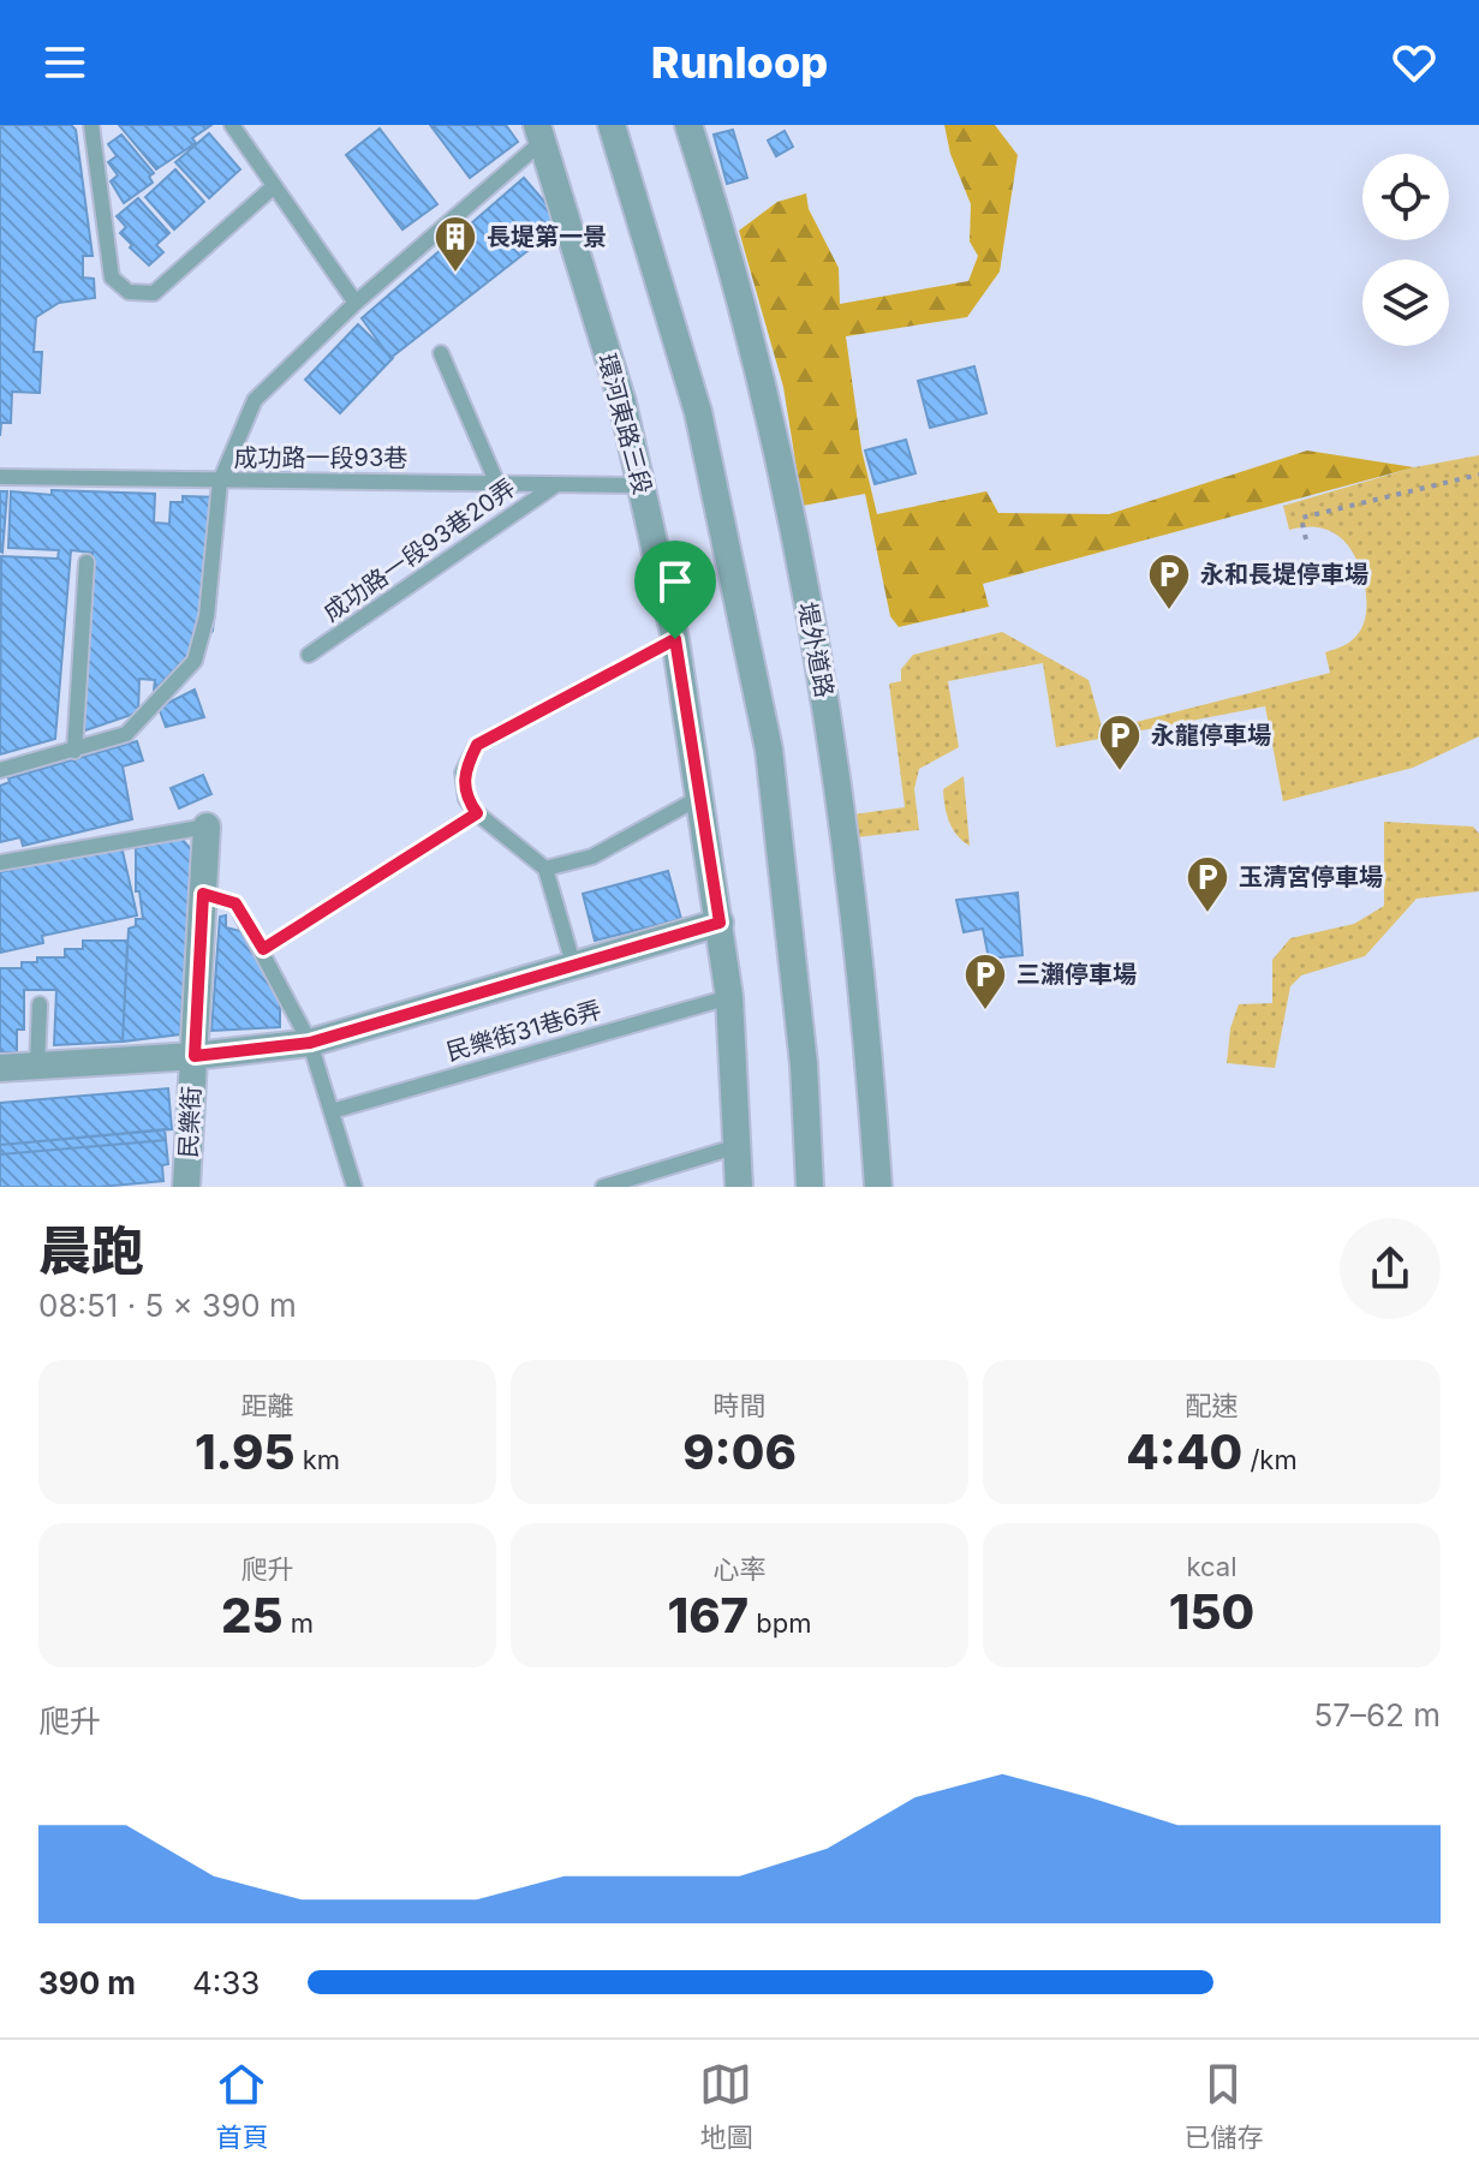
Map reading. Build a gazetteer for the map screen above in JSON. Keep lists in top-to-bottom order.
{
  "streets": {
    "street": ["環河東路三段", "堤外道路", "民樂街"],
    "lane": ["成功路一段93巷", "成功路一段93巷20弄", "民樂街31巷6弄"]
  },
  "crossings": [
    ["環河東路三段", "成功路一段93巷"],
    ["環河東路三段", "民樂街31巷6弄"],
    ["成功路一段93巷", "成功路一段93巷20弄"]
  ],
  "places": {
    "building": ["長堤第一景"],
    "parking": [
      "永和長堤停車場",
      "永龍停車場",
      "玉清宮停車場",
      "三瀨停車場"
    ]
  },
  "page": {
    "header": "Runloop",
    "heading": ["晨跑", "08:51 · 5 × 390 m"],
    "stats": [
      ["距離", "1.95 km"],
      ["時間", "9:06"],
      ["配速", "4:40 /km"],
      ["爬升", "25 m"],
      ["心率", "167 bpm"],
      ["kcal", "150"]
    ],
    "chart": ["爬升", "57–62 m"],
    "list": [
      {
        "name": "390 m",
        "note": "4:33"
      }
    ],
    "tabs": ["首頁", "地圖", "已儲存"]
  }
}
